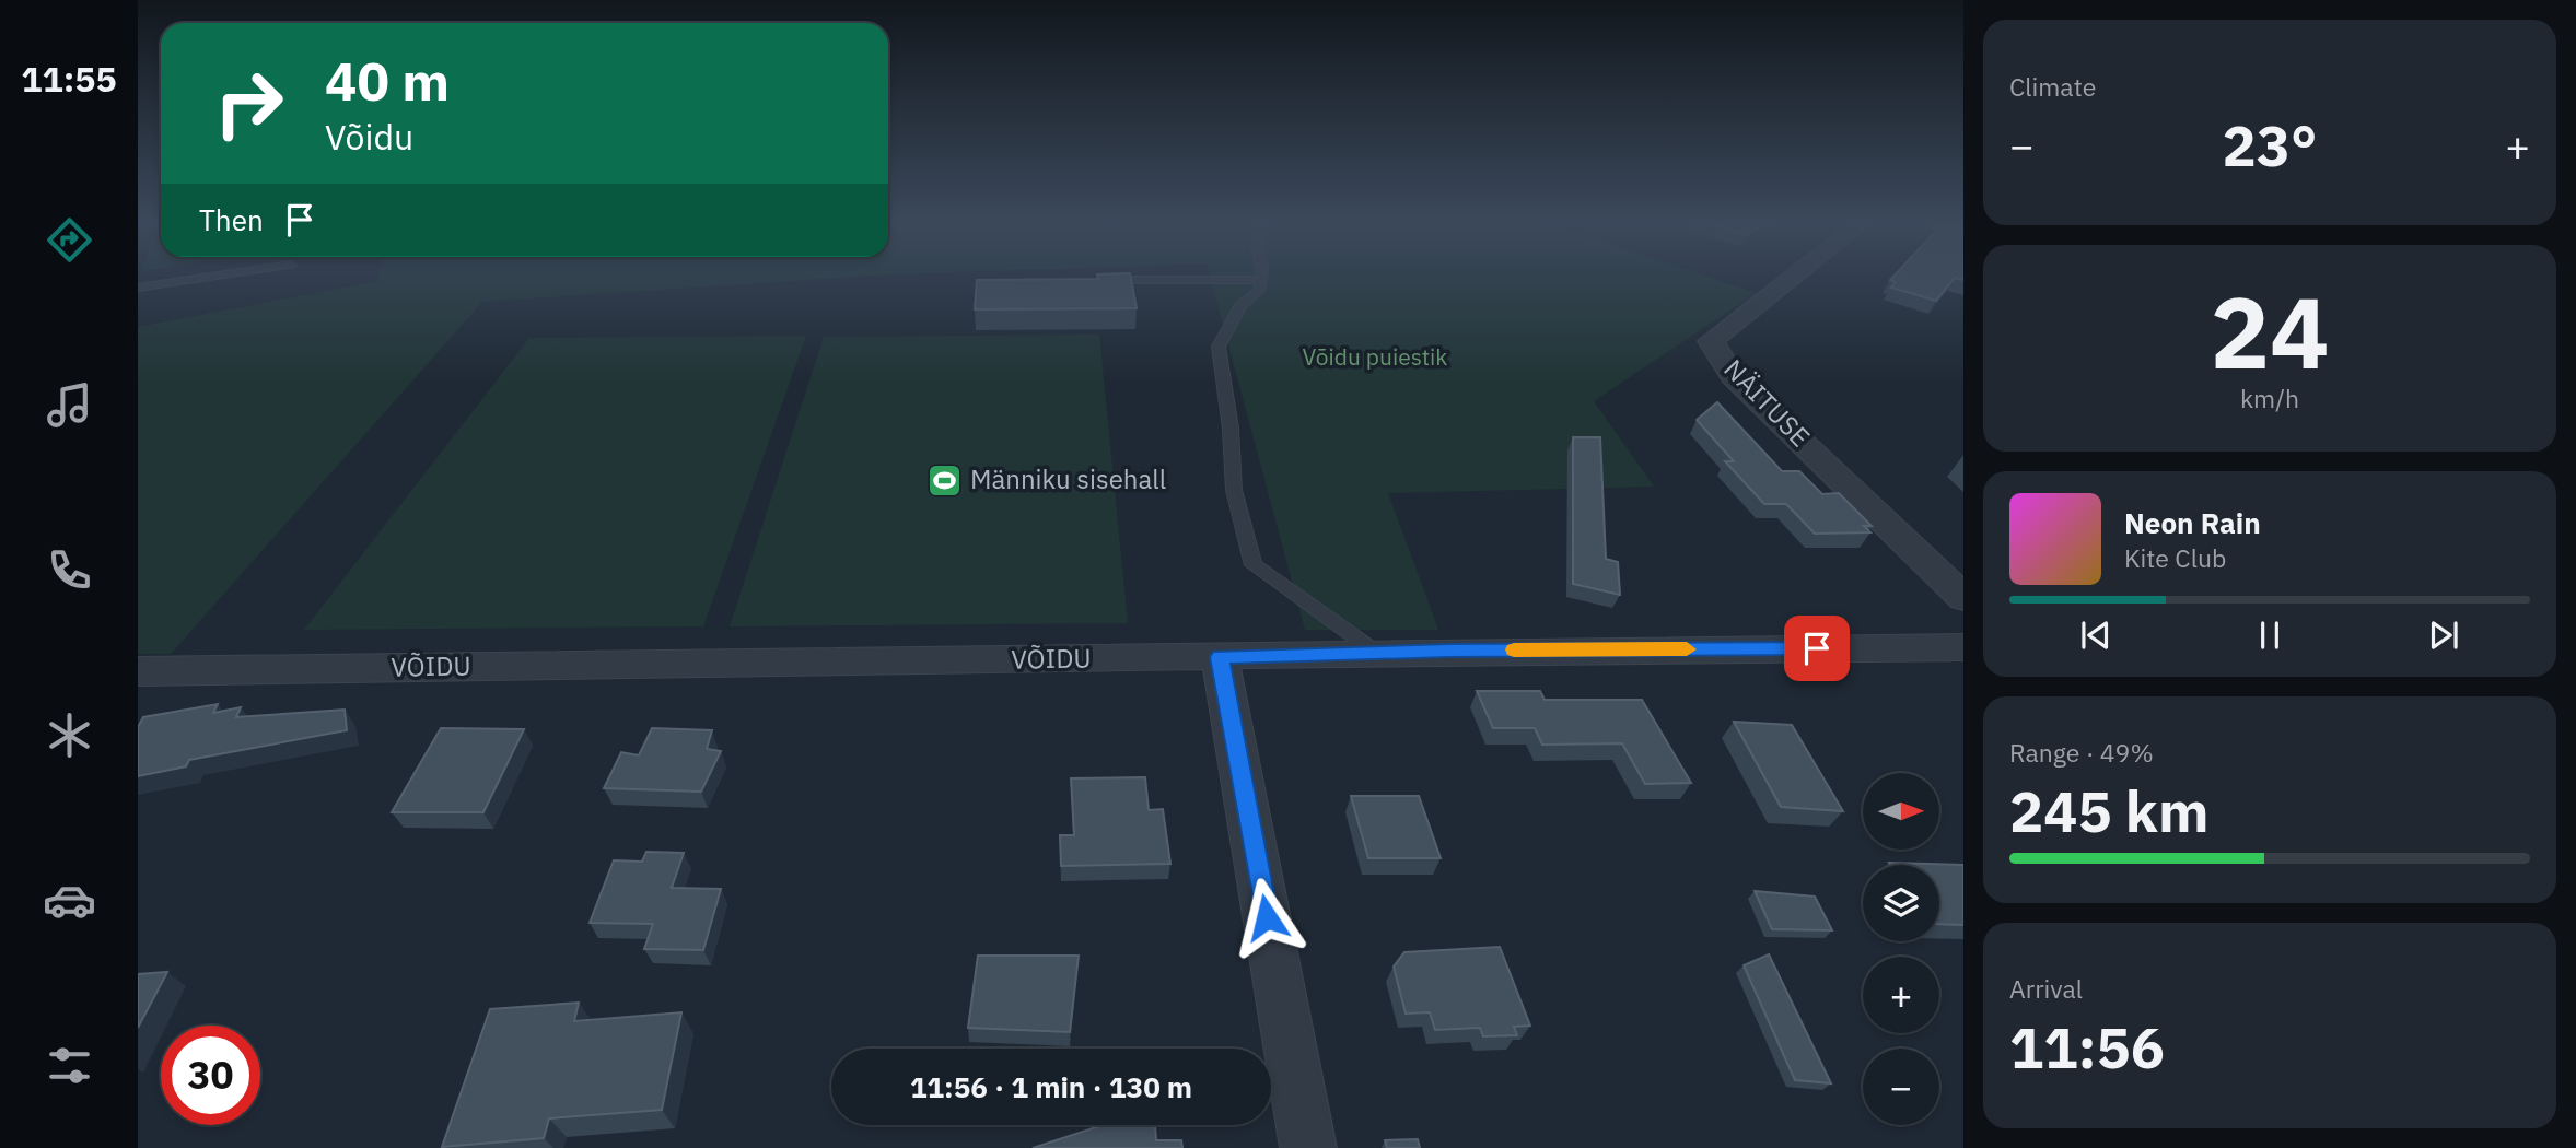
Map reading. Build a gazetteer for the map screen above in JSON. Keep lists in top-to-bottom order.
{
  "streets": {
    "street": ["NÄITUSE", "VÕIDU"]
  },
  "parks": ["Võidu puiestik"],
  "places": {
    "sports": ["Männiku sisehall"]
  },
  "north": "right",
  "page": {
    "tabs": "11:55",
    "tile": [
      "Climate",
      ["24", "km/h"],
      ["Range · 49%", "245 km"],
      ["Arrival", "11:56"]
    ],
    "turn": ["40 m", "Võidu"],
    "heat": ["−", "23°", "+"],
    "then": "Then",
    "song": ["Neon Rain", "Kite Club"],
    "map_buttons": ["+", "−"],
    "limit": "30",
    "trip": "11:56 · 1 min · 130 m"
  }
}
